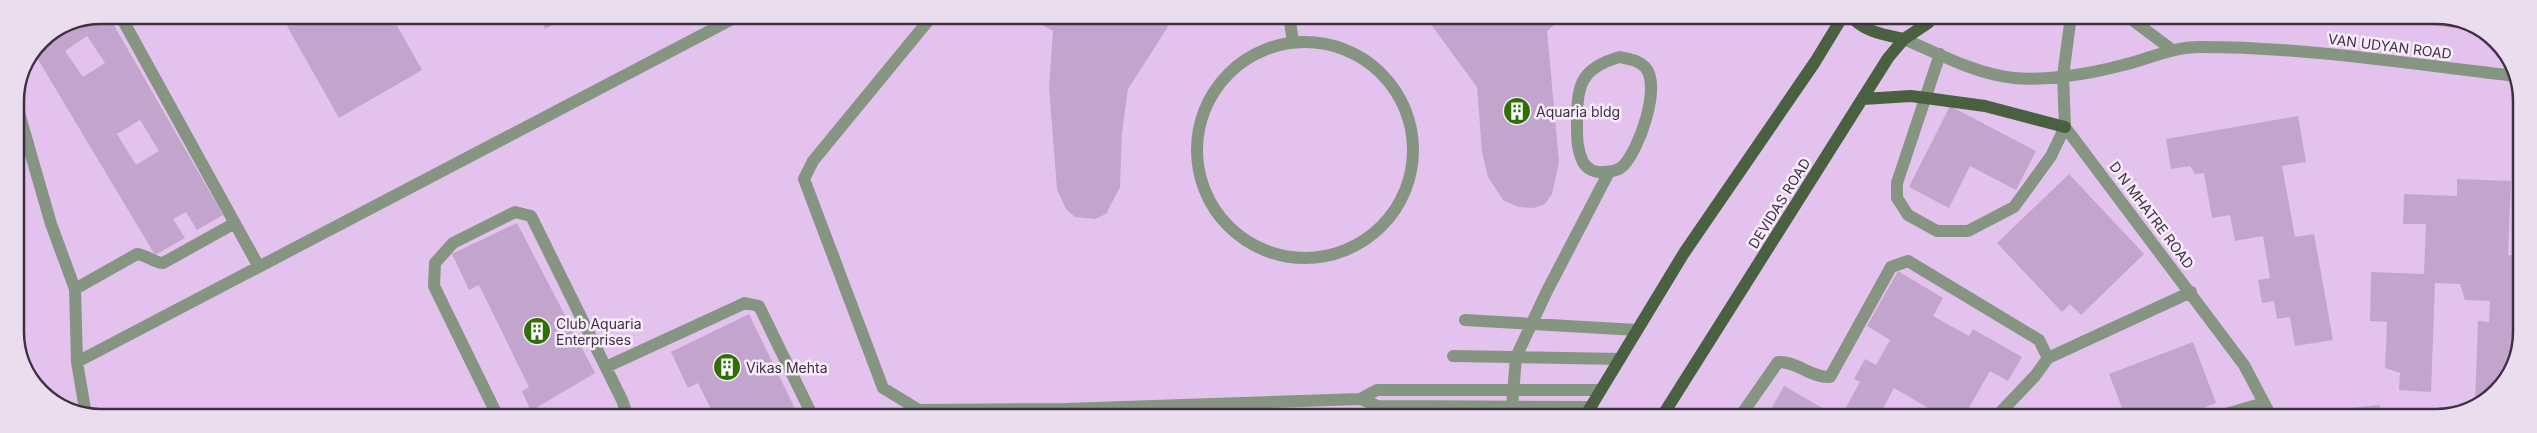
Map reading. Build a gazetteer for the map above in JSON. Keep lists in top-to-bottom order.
{
  "streets": {
    "main road": ["DEVIDAS ROAD"],
    "street": ["VAN UDYAN ROAD", "D N MHATRE ROAD"]
  },
  "crossings": [
    ["VAN UDYAN ROAD", "DEVIDAS ROAD"]
  ],
  "places": {
    "building": ["Aquaria bldg", "Club Aquaria Enterprises", "Vikas Mehta"]
  }
}
